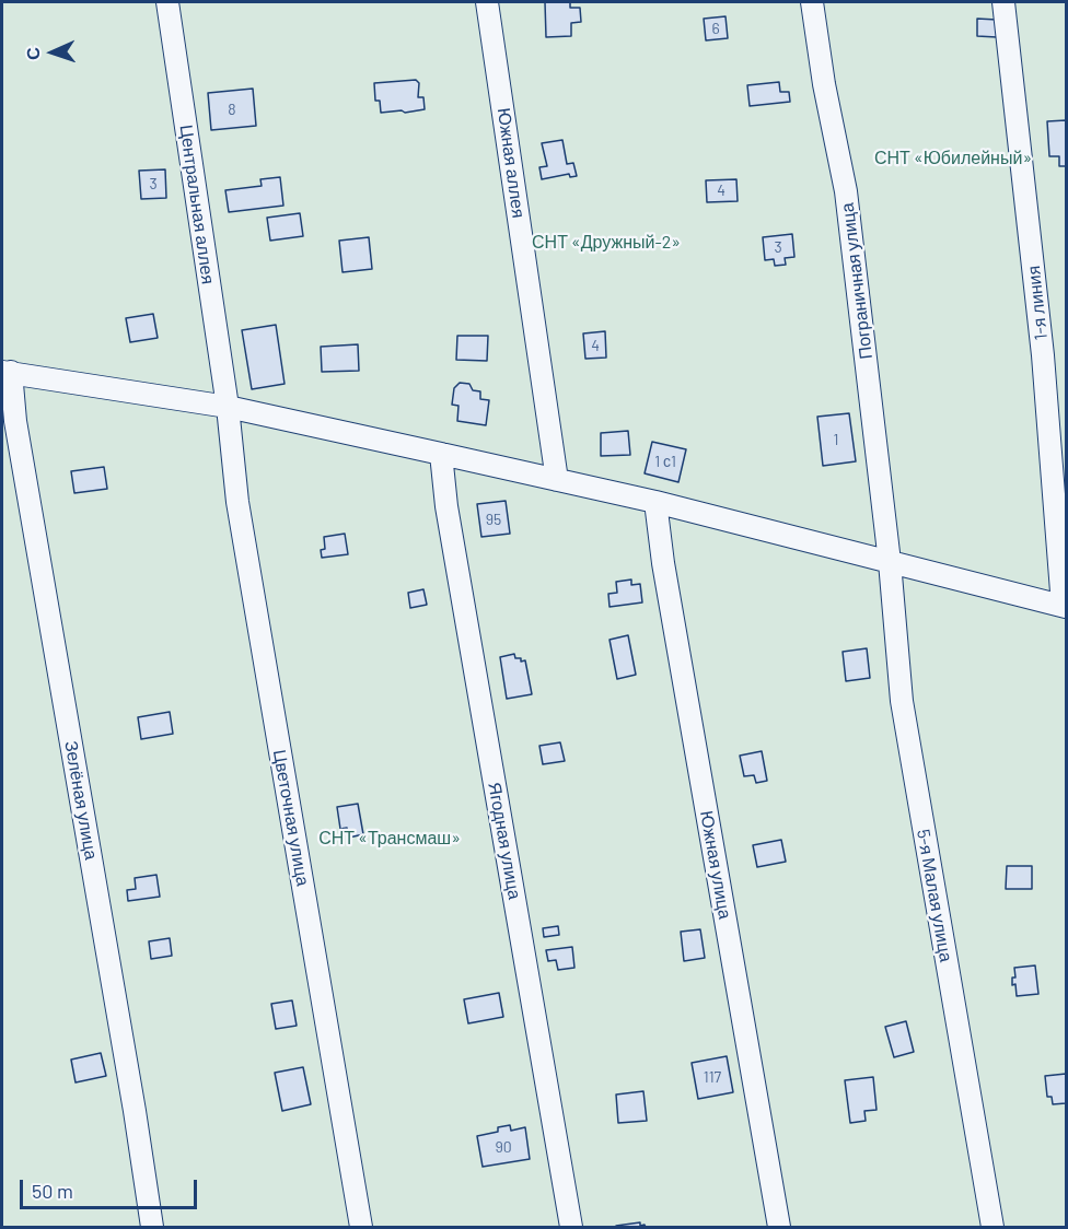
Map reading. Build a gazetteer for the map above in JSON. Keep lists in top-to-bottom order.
{
  "streets": {
    "street": [
      "Южная аллея",
      "Центральная аллея",
      "Пограничная улица",
      "1-я линия",
      "Зелёная улица",
      "Цветочная улица",
      "Ягодная улица",
      "Южная улица",
      "5-я Малая улица"
    ]
  },
  "crossings": [
    ["Центральная аллея", "Цветочная улица"],
    ["Пограничная улица", "5-я Малая улица"]
  ],
  "parks": ["СНТ «Юбилейный»", "СНТ «Дружный-2»", "СНТ «Трансмаш»"],
  "house_numbers": [
    "6",
    "8",
    "3",
    "4",
    "3",
    "4",
    "1",
    "1 с1",
    "95",
    "117",
    "90"
  ],
  "scale_bar": "50 m",
  "north": "left"
}
